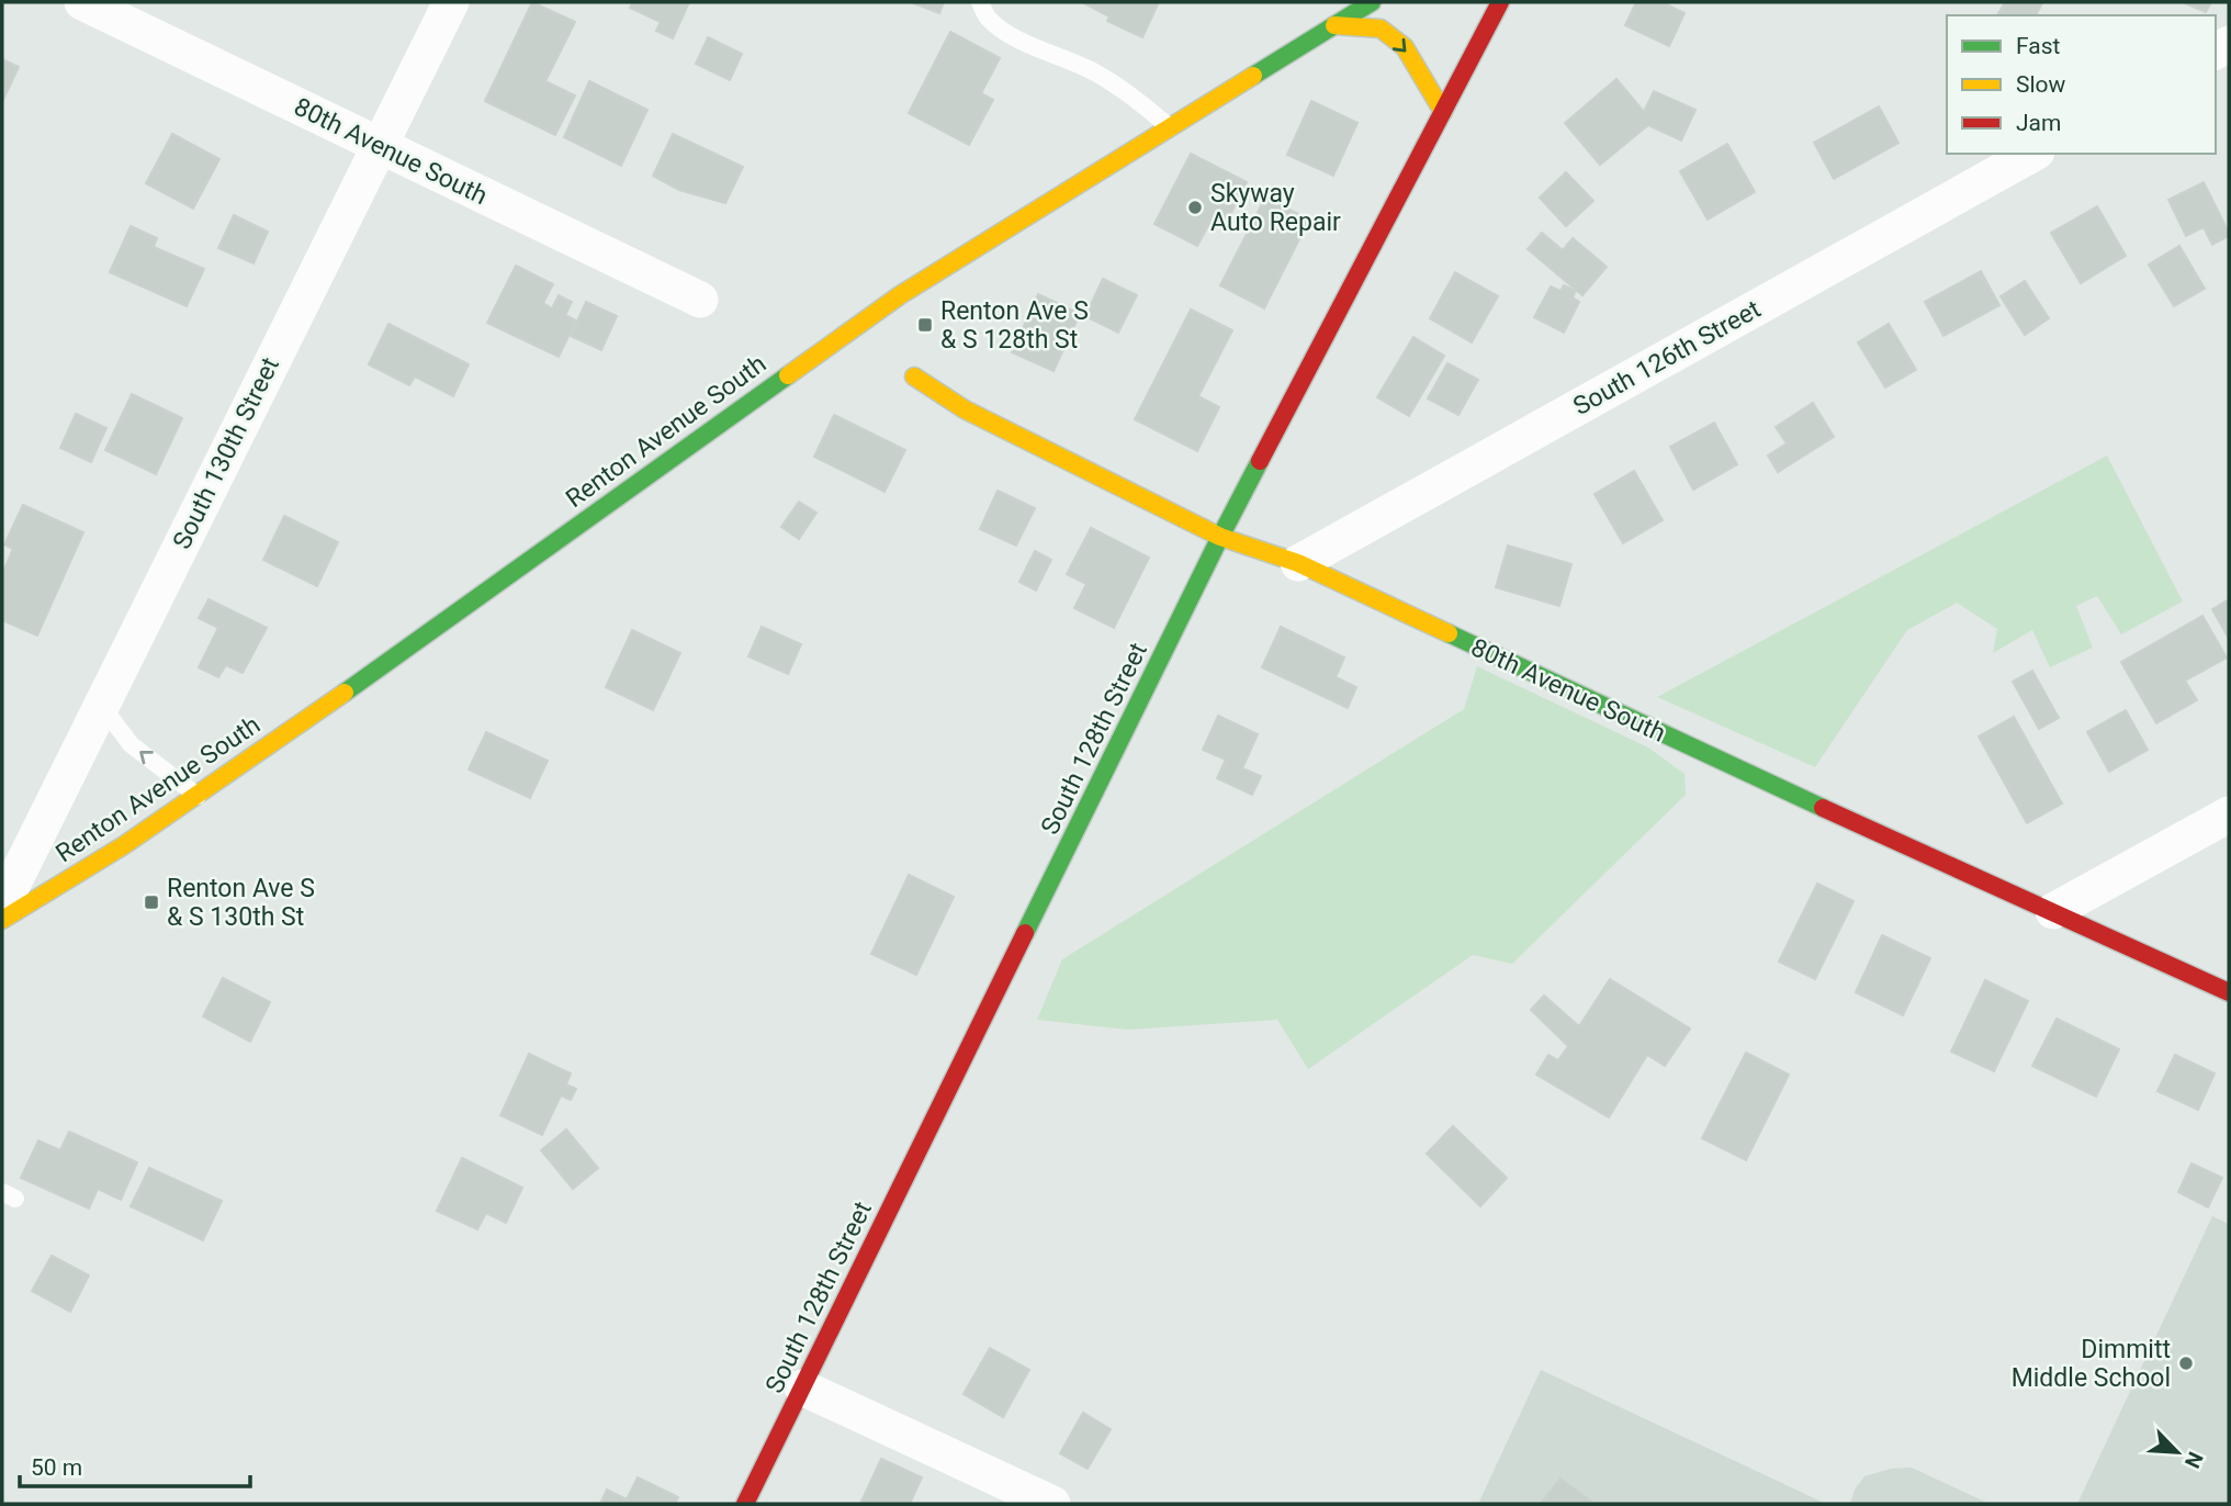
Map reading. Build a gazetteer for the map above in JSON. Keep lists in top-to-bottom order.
{
  "streets": {
    "street": [
      "80th Avenue South",
      "South 126th Street",
      "Renton Avenue South",
      "South 130th Street",
      "South 128th Street"
    ]
  },
  "crossings": [
    ["80th Avenue South", "South 126th Street"],
    ["80th Avenue South", "South 130th Street"],
    ["80th Avenue South", "South 128th Street"]
  ],
  "places": {
    "other": ["Skyway Auto Repair", "Dimmitt Middle School"],
    "transit": ["Renton Ave S & S 128th St", "Renton Ave S & S 130th St"]
  },
  "legend": ["Fast", "Slow", "Jam"],
  "scale_bar": "50 m",
  "north": "bottom right"
}
